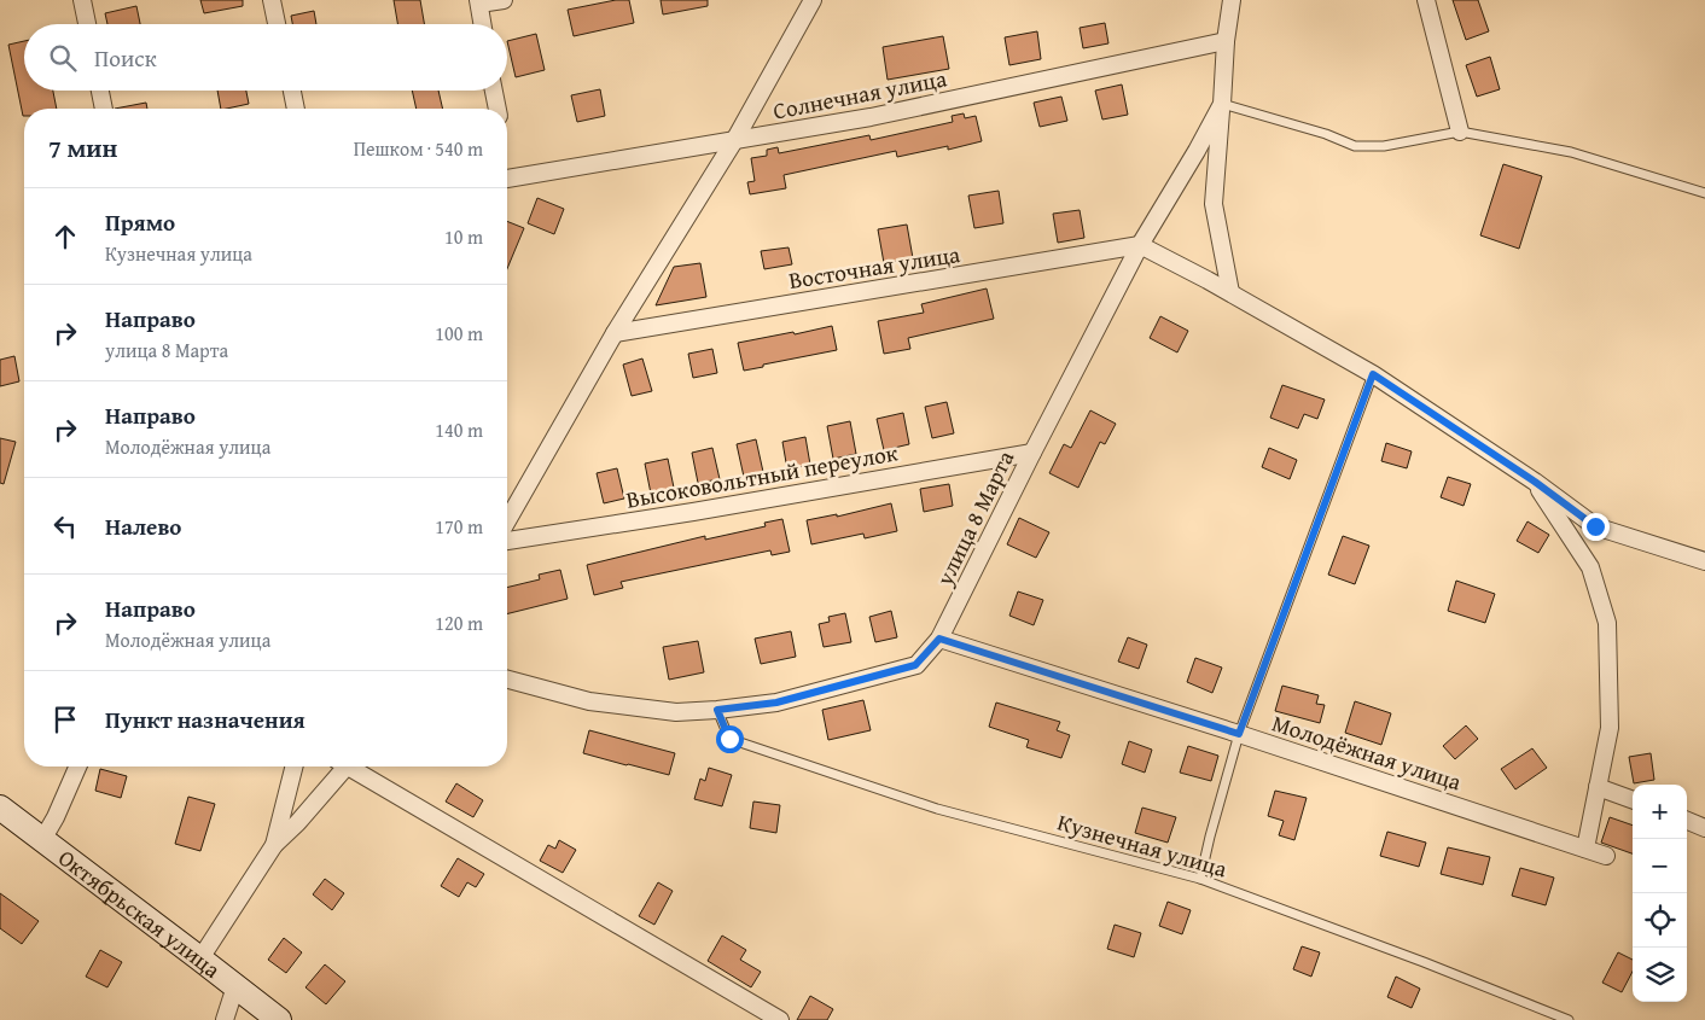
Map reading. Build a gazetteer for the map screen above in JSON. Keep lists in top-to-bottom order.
{
  "streets": {
    "street": [
      "Солнечная улица",
      "Восточная улица",
      "Высоковольтный переулок",
      "улица 8 Марта",
      "Молодёжная улица",
      "Октябрьская улица"
    ],
    "lane": ["Кузнечная улица"]
  },
  "crossings": [
    ["Солнечная улица", "улица 8 Марта"],
    ["Восточная улица", "улица 8 Марта"],
    ["Высоковольтный переулок", "улица 8 Марта"],
    ["улица 8 Марта", "Молодёжная улица"],
    ["улица 8 Марта", "Кузнечная улица"]
  ],
  "page": {
    "search": "Поиск",
    "heading": ["7 мин", "Пешком · 540 m"],
    "list": [
      ["Прямо", "Кузнечная улица", "10 m"],
      ["Направо", "улица 8 Марта", "100 m"],
      ["Направо", "Молодёжная улица", "140 m"],
      ["Налево", "170 m"],
      ["Направо", "Молодёжная улица", "120 m"],
      "Пункт назначения"
    ],
    "map_buttons": ["+", "−"]
  }
}
